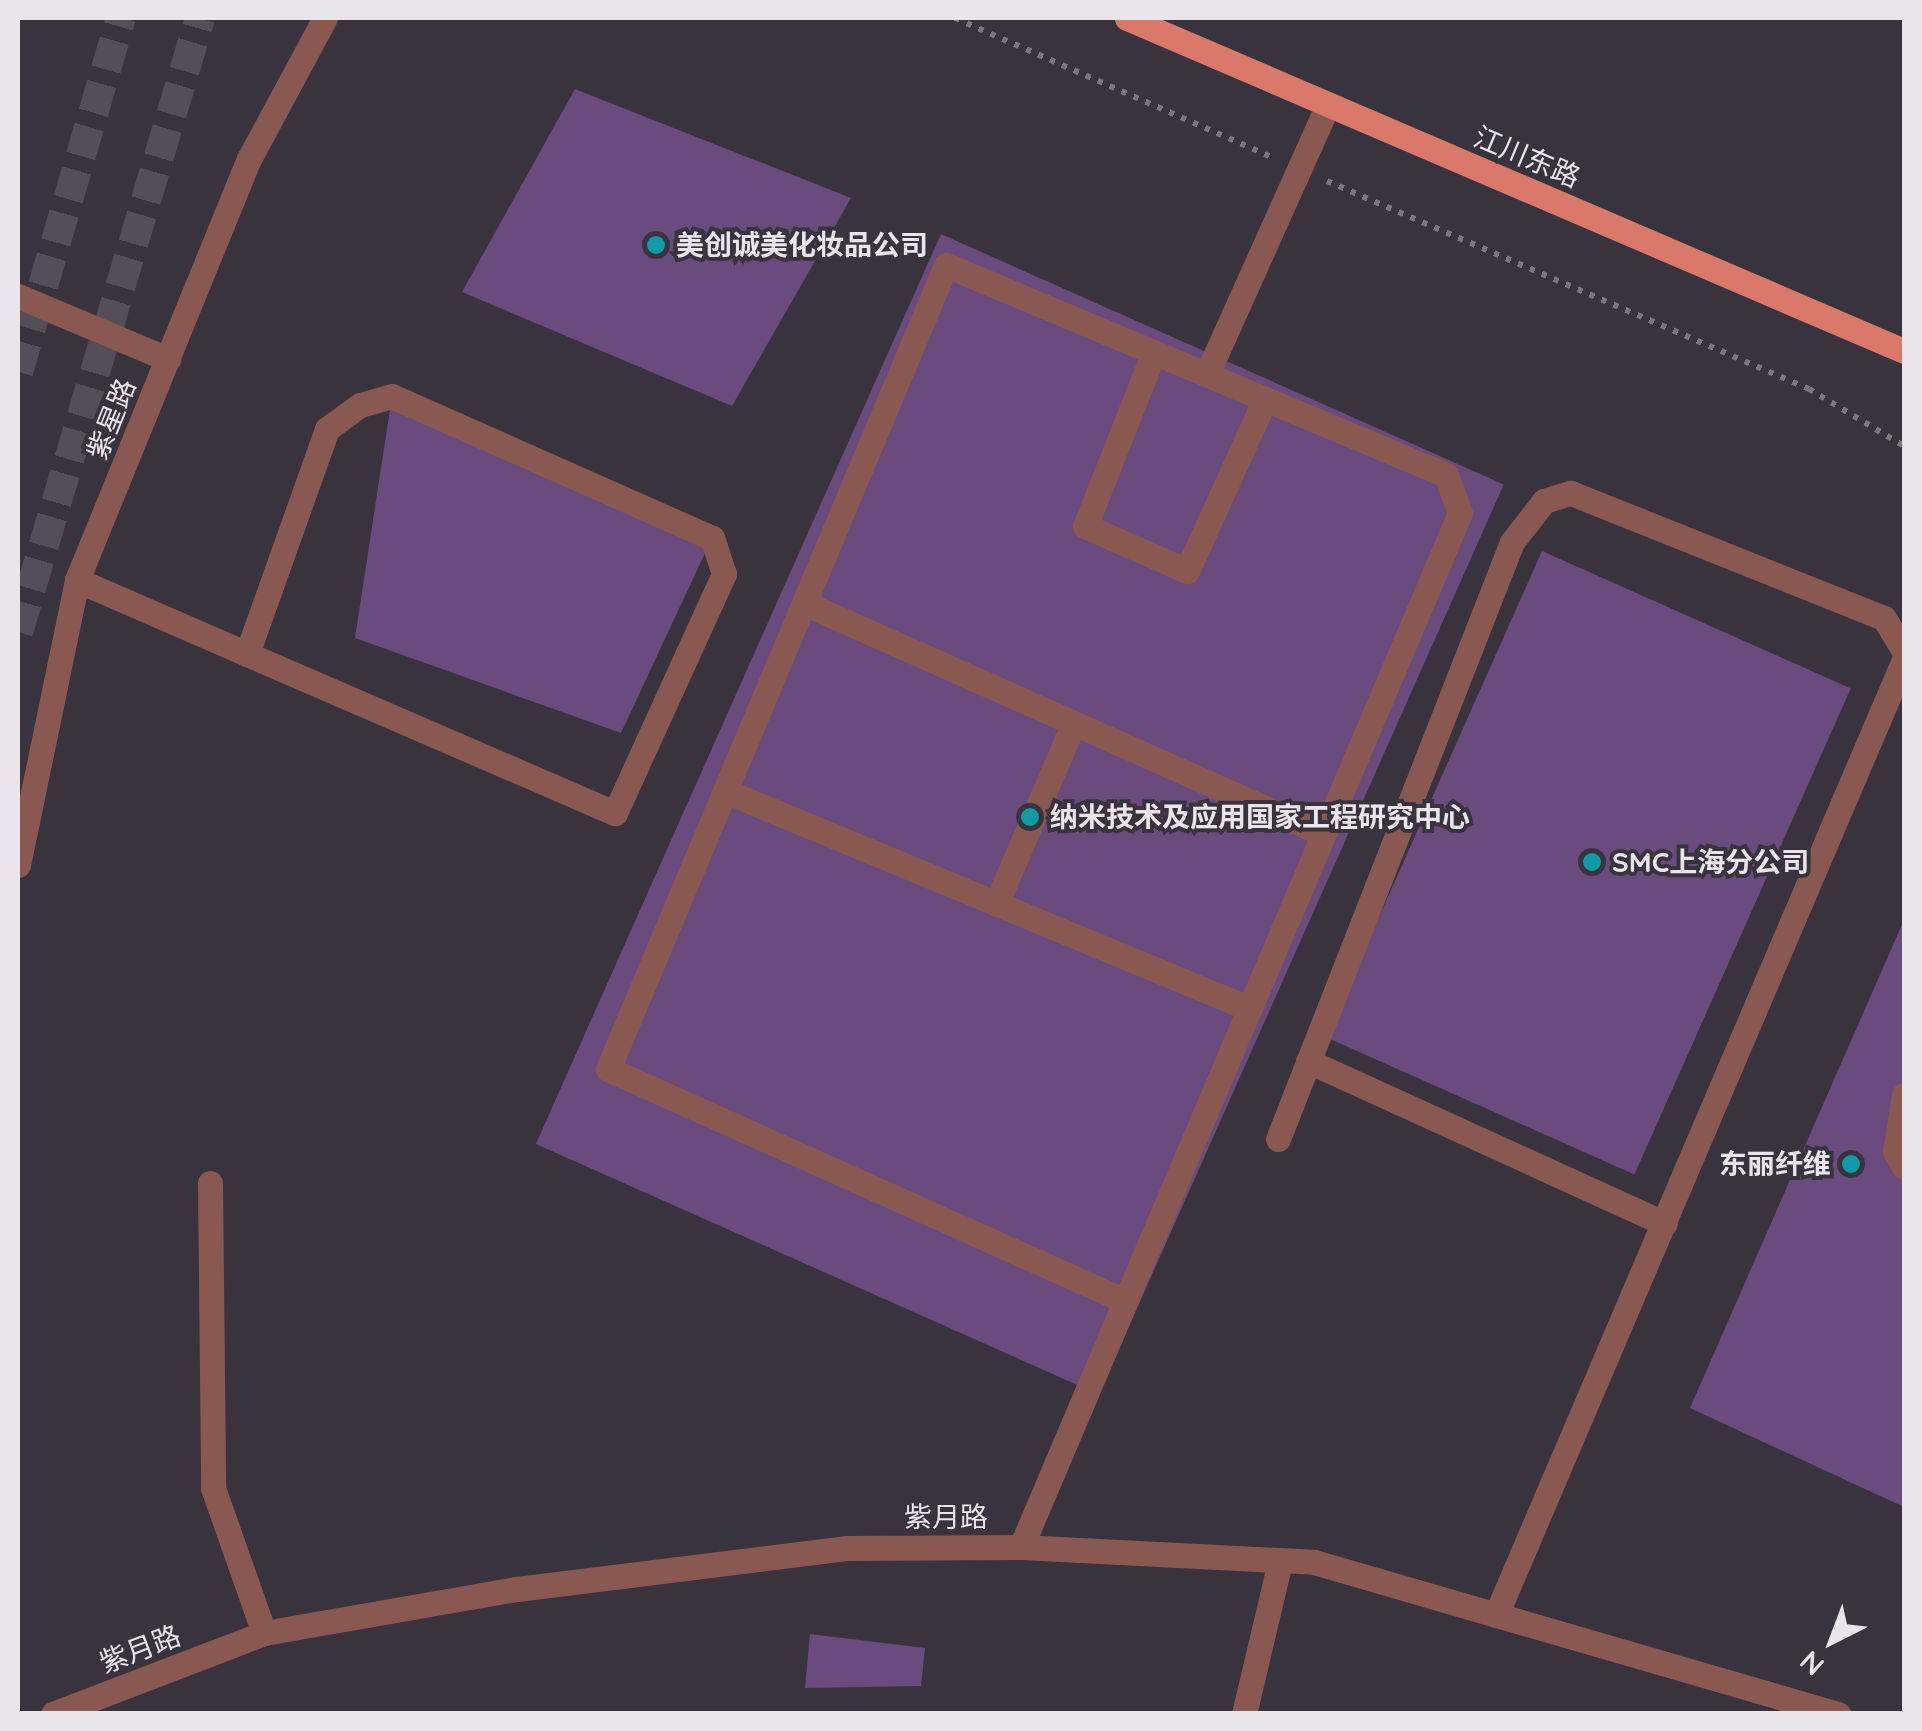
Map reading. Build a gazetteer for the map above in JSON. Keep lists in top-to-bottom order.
{
  "streets": {
    "main road": ["江川东路"],
    "street": ["紫星路", "紫月路"]
  },
  "places": [
    "美创诚美化妆品公司",
    "纳米技术及应用国家工程研究中心",
    "SMC上海分公司",
    "东丽纤维"
  ],
  "north": "bottom left"
}
